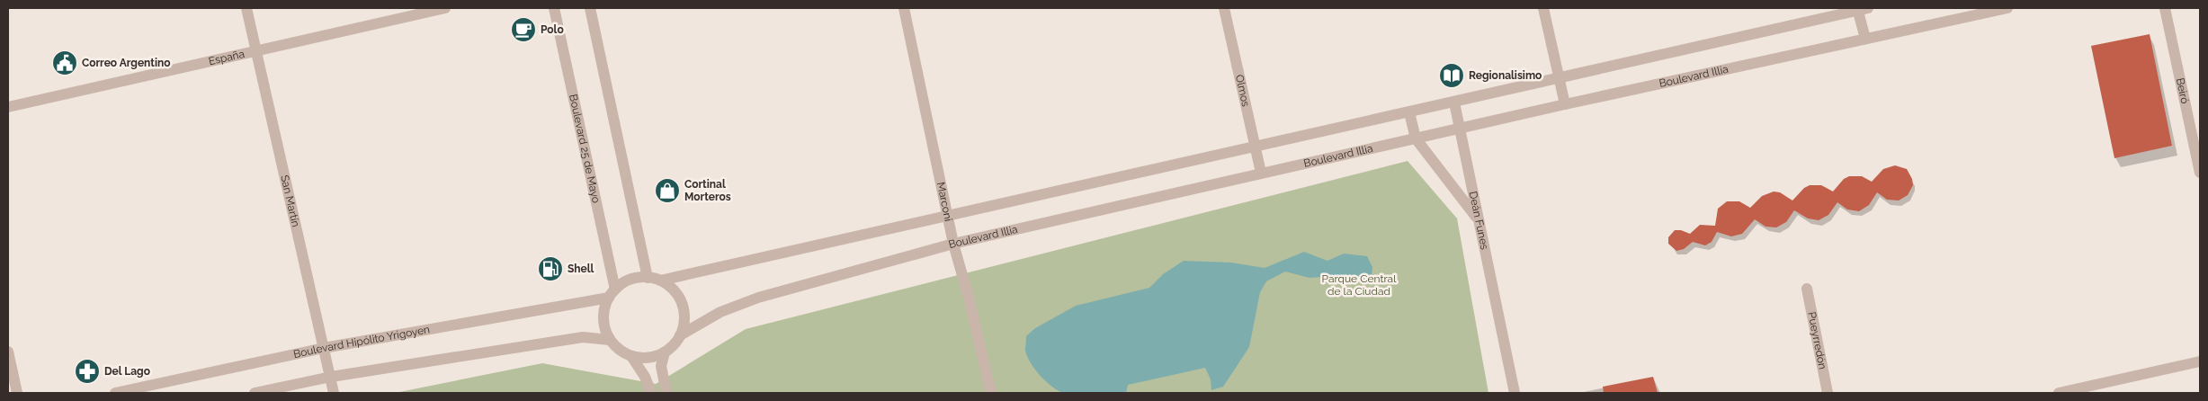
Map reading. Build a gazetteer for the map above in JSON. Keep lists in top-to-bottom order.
{
  "streets": {
    "street": [
      "España",
      "Boulevard Illia",
      "Olmos",
      "Beiró",
      "Boulevard 25 de Mayo",
      "San Martín",
      "Marconi",
      "Deán Funes",
      "Pueyrredón",
      "Boulevard Hipólito Yrigoyen"
    ]
  },
  "crossings": [
    ["España", "San Martín"],
    ["Boulevard Illia", "Olmos"],
    ["Boulevard Illia", "Boulevard 25 de Mayo"],
    ["Boulevard Illia", "Marconi"],
    ["Boulevard Illia", "Deán Funes"],
    ["Boulevard Illia", "Boulevard Hipólito Yrigoyen"],
    ["Boulevard 25 de Mayo", "Boulevard Hipólito Yrigoyen"],
    ["San Martín", "Boulevard Hipólito Yrigoyen"]
  ],
  "parks": ["Parque Central de la Ciudad"],
  "places": {
    "cafe": ["Polo"],
    "public building": ["Correo Argentino"],
    "library": ["Regionalisimo"],
    "shop": ["Cortinal Morteros"],
    "fuel station": ["Shell"],
    "pharmacy": ["Del Lago"]
  }
}
